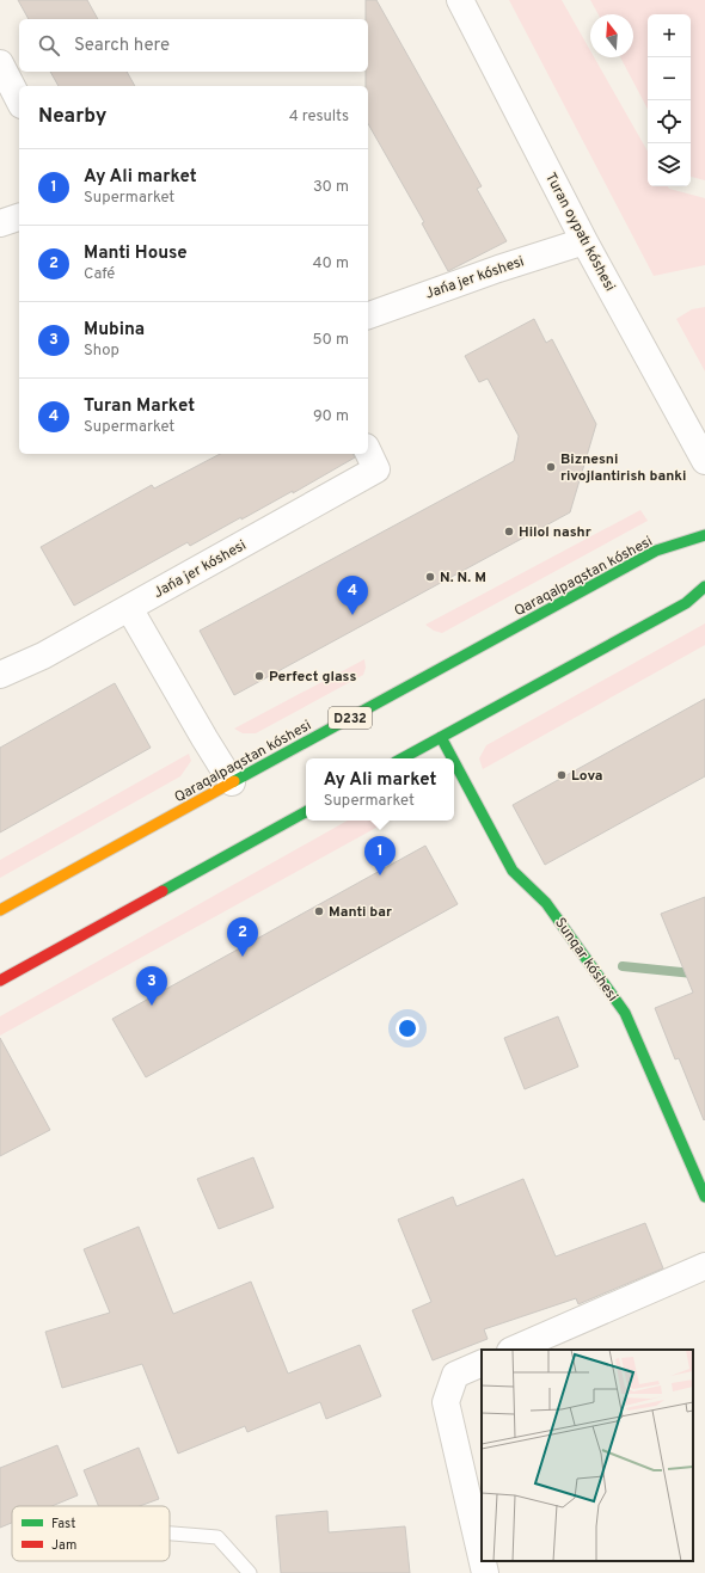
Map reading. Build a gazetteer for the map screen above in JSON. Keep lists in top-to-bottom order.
{
  "streets": {
    "main road": ["Qaraqalpaqstan kóshesi", "D232", "Sunqar kóshesi"],
    "street": ["Turan oypatı kóshesi", "Jańa jer kóshesi"]
  },
  "crossings": [
    ["Turan oypatı kóshesi", "Jańa jer kóshesi"]
  ],
  "places": [
    "Biznesni rivojlantirish banki",
    "Hilol nashr",
    "N. N. M",
    "Perfect glass",
    "Lova",
    "Manti bar"
  ],
  "legend": ["Fast", "Jam"],
  "north": "top",
  "page": {
    "map_buttons": ["+", "−"],
    "search": "Search here",
    "heading": ["Nearby", "4 results"],
    "list": [
      {
        "mark": "1",
        "name": "Ay Ali market",
        "note": "Supermarket",
        "value": "30 m"
      },
      {
        "mark": "2",
        "name": "Manti House",
        "note": "Café",
        "value": "40 m"
      },
      {
        "mark": "3",
        "name": "Mubina",
        "note": "Shop",
        "value": "50 m"
      },
      {
        "mark": "4",
        "name": "Turan Market",
        "note": "Supermarket",
        "value": "90 m"
      }
    ],
    "pins": [
      "4",
      "1",
      "2",
      "3"
    ],
    "popup": ["Ay Ali market", "Supermarket"]
  }
}
